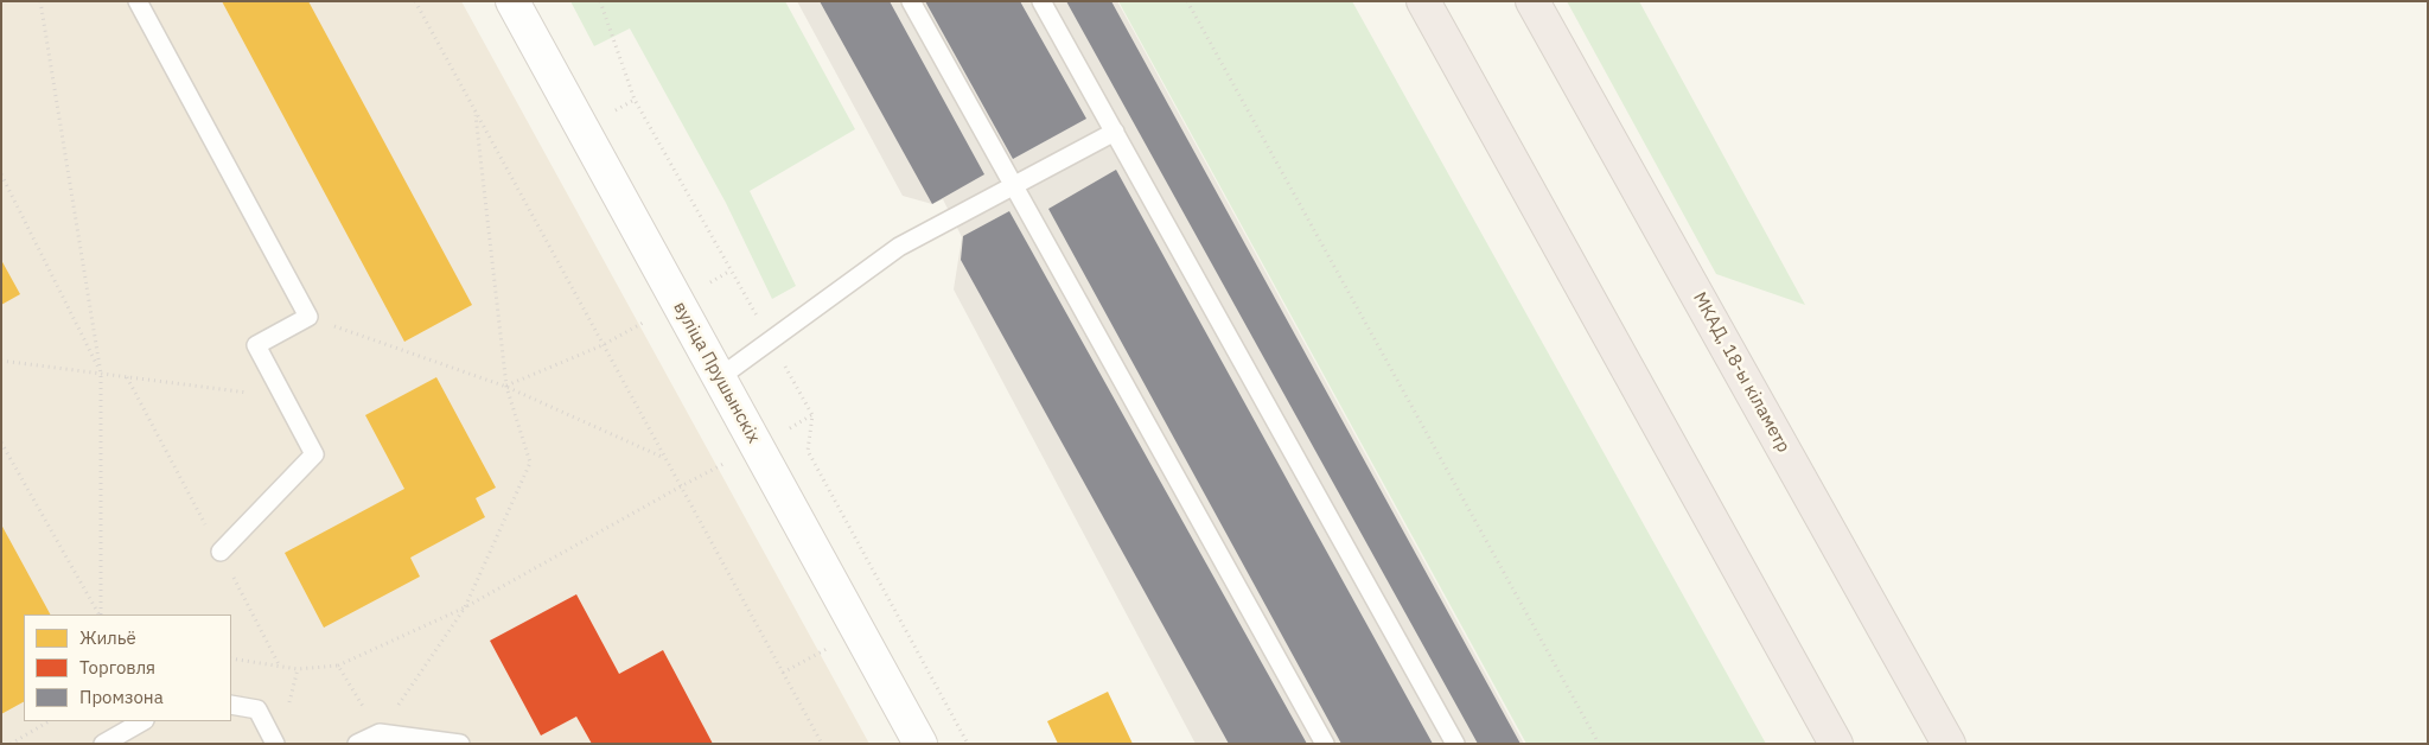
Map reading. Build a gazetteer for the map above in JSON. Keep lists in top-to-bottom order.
{
  "streets": {
    "highway": ["МКАД, 18-ы кіламетр"],
    "street": ["вуліца Прушынскіх"]
  },
  "legend": ["Жильё", "Торговля", "Промзона"]
}
